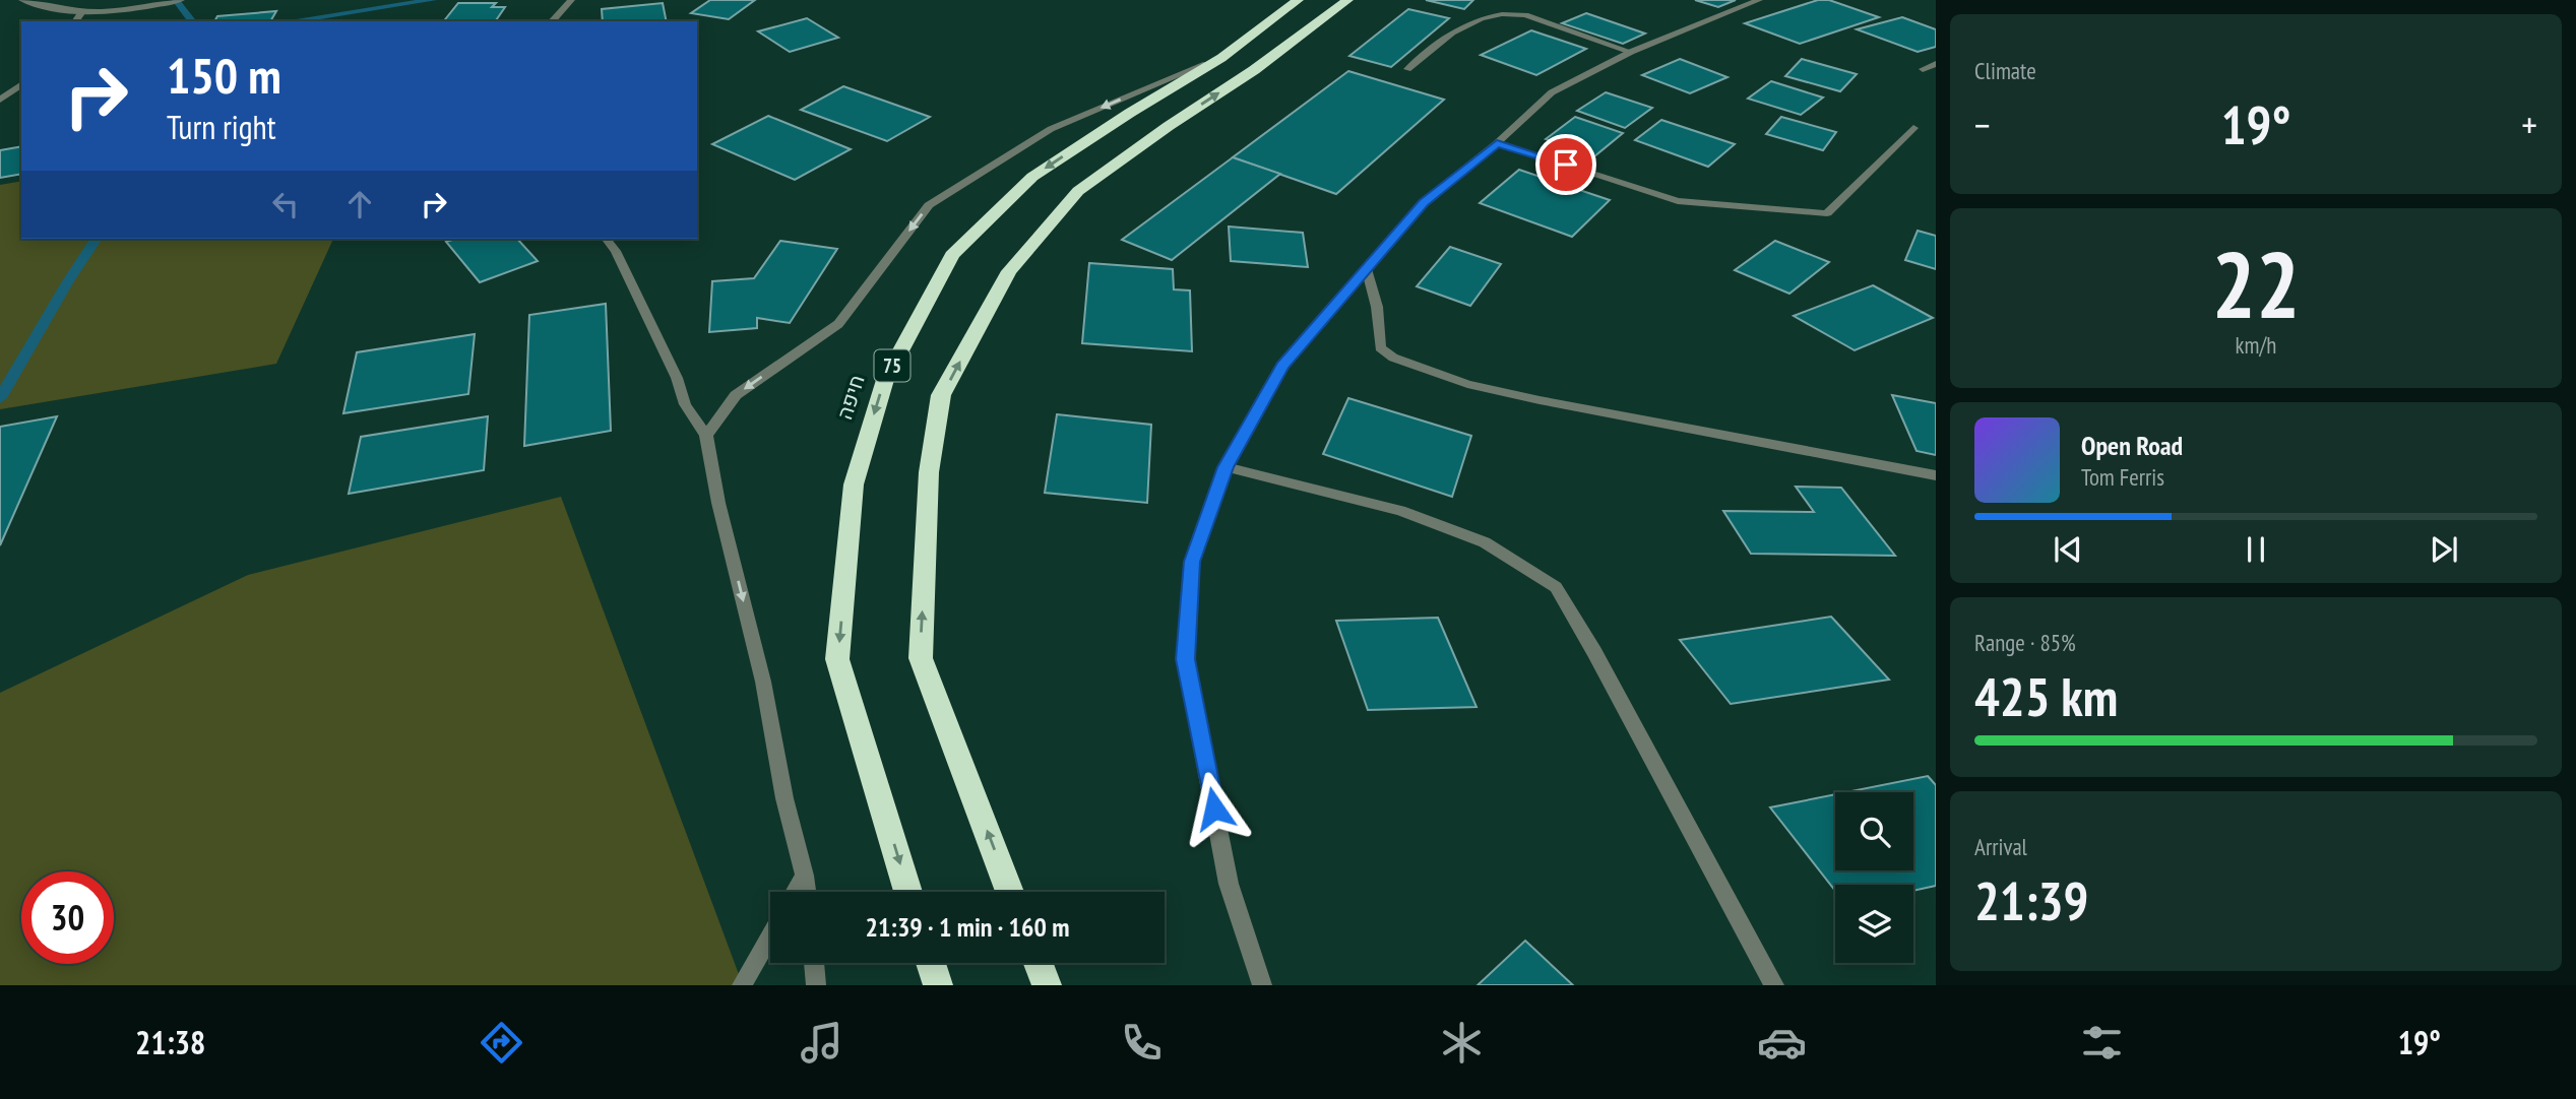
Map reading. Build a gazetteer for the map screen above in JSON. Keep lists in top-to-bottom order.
{
  "streets": {
    "highway": ["75", "חיפה"]
  },
  "one_way": ["חיפה"],
  "page": {
    "tile": [
      "Climate",
      ["22", "km/h"],
      ["Range · 85%", "425 km"],
      ["Arrival", "21:39"]
    ],
    "turn": ["150 m", "Turn right"],
    "heat": ["−", "19°", "+"],
    "song": ["Open Road", "Tom Ferris"],
    "limit": "30",
    "trip": "21:39 · 1 min · 160 m",
    "tabs": ["21:38", "19°"]
  }
}
